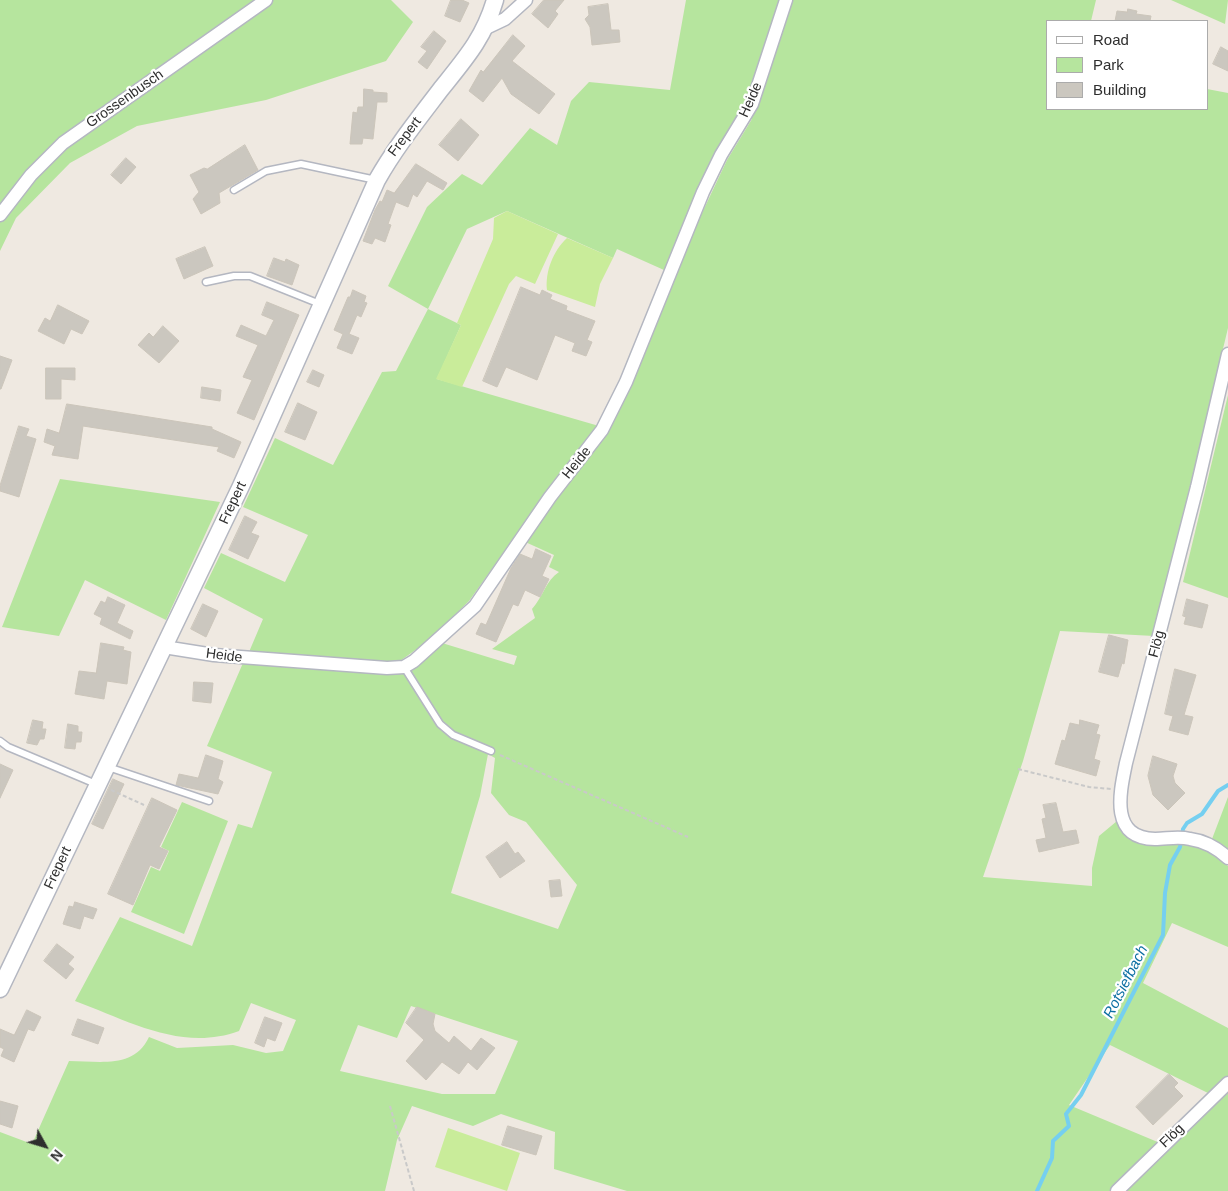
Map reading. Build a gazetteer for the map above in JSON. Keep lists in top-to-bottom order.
{
  "streets": {
    "street": [
      "Grossenbusch",
      "Heide",
      "Frepert",
      "Flög"
    ]
  },
  "crossings": [
    ["Heide", "Frepert"]
  ],
  "water": ["Rotsiefbach"],
  "legend": ["Road", "Park", "Building"],
  "north": "bottom right"
}
